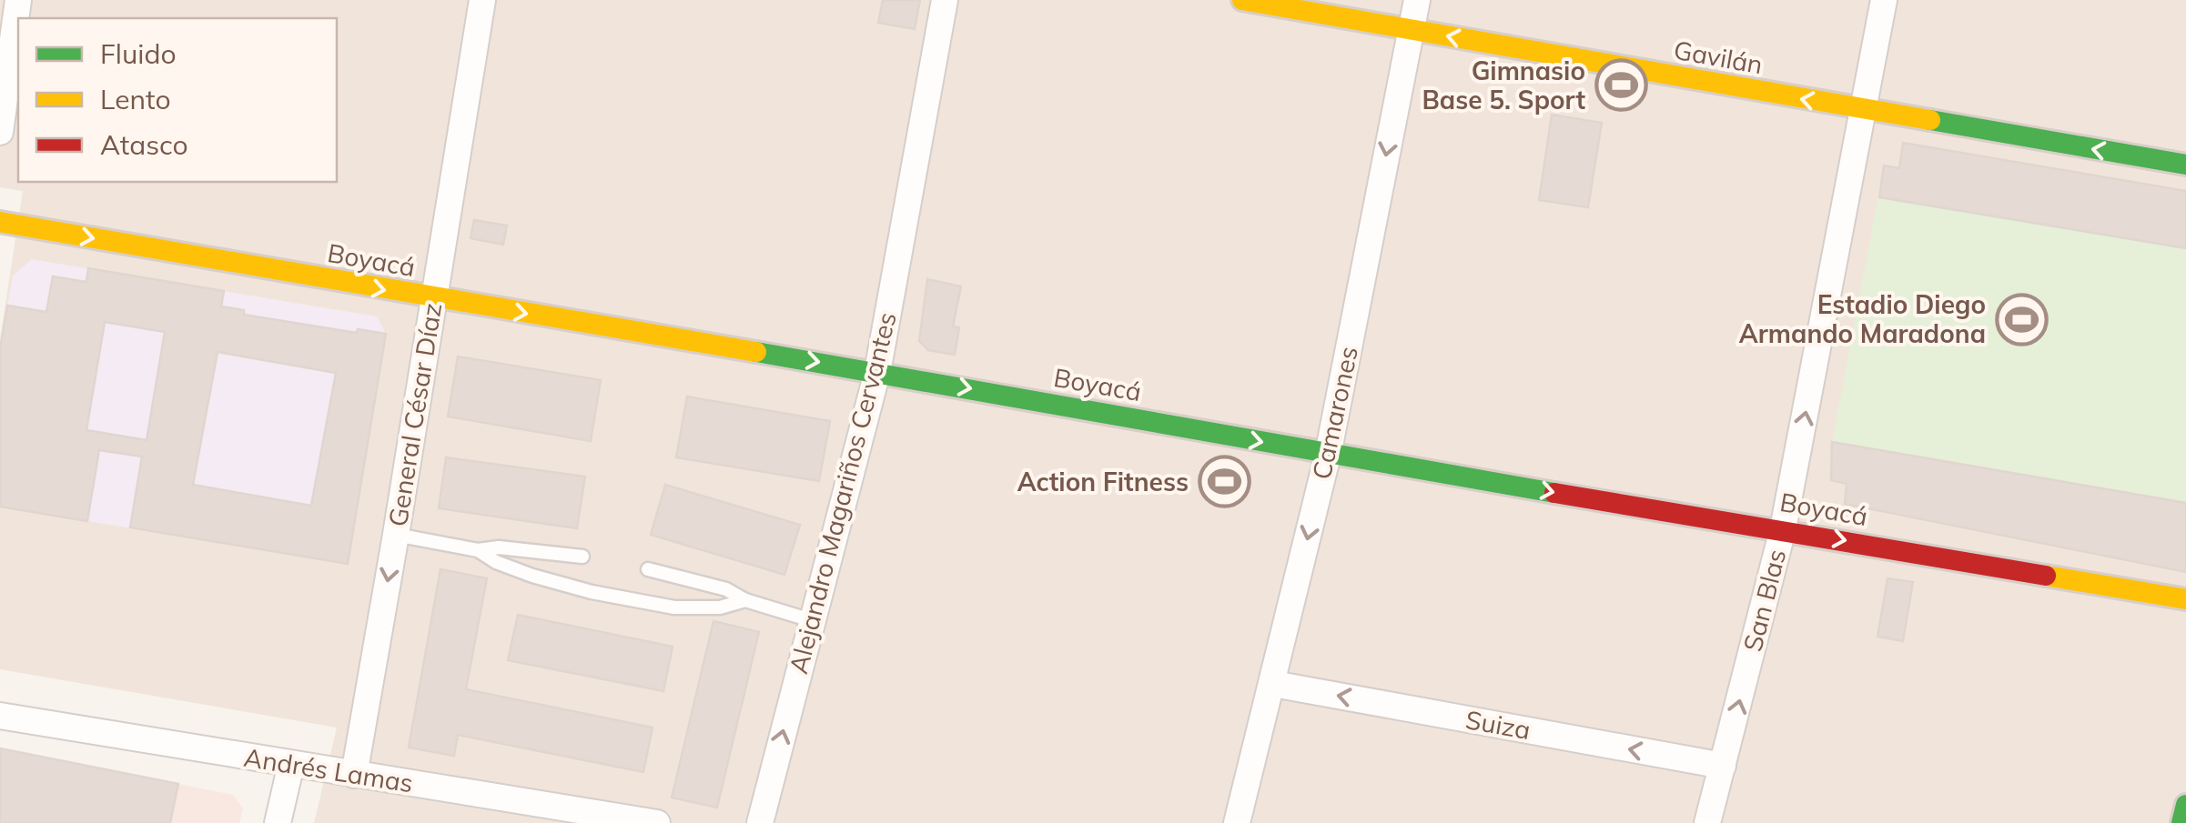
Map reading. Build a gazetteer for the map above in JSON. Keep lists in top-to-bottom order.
{
  "streets": {
    "street": [
      "Gavilán",
      "Boyacá",
      "Camarones",
      "General César Díaz",
      "Alejandro Magariños Cervantes",
      "San Blas",
      "Suiza",
      "Andrés Lamas"
    ]
  },
  "crossings": [
    ["Gavilán", "Camarones"],
    ["Gavilán", "San Blas"],
    ["Boyacá", "Camarones"],
    ["Boyacá", "General César Díaz"],
    ["Boyacá", "Alejandro Magariños Cervantes"],
    ["Boyacá", "San Blas"],
    ["Camarones", "Suiza"],
    ["General César Díaz", "Andrés Lamas"],
    ["San Blas", "Suiza"]
  ],
  "one_way": [
    "Gavilán",
    "Boyacá",
    "Camarones",
    "San Blas",
    "Suiza"
  ],
  "places": {
    "sports": ["Gimnasio Base 5. Sport", "Estadio Diego Armando Maradona", "Action Fitness"]
  },
  "legend": ["Fluido", "Lento", "Atasco"]
}
